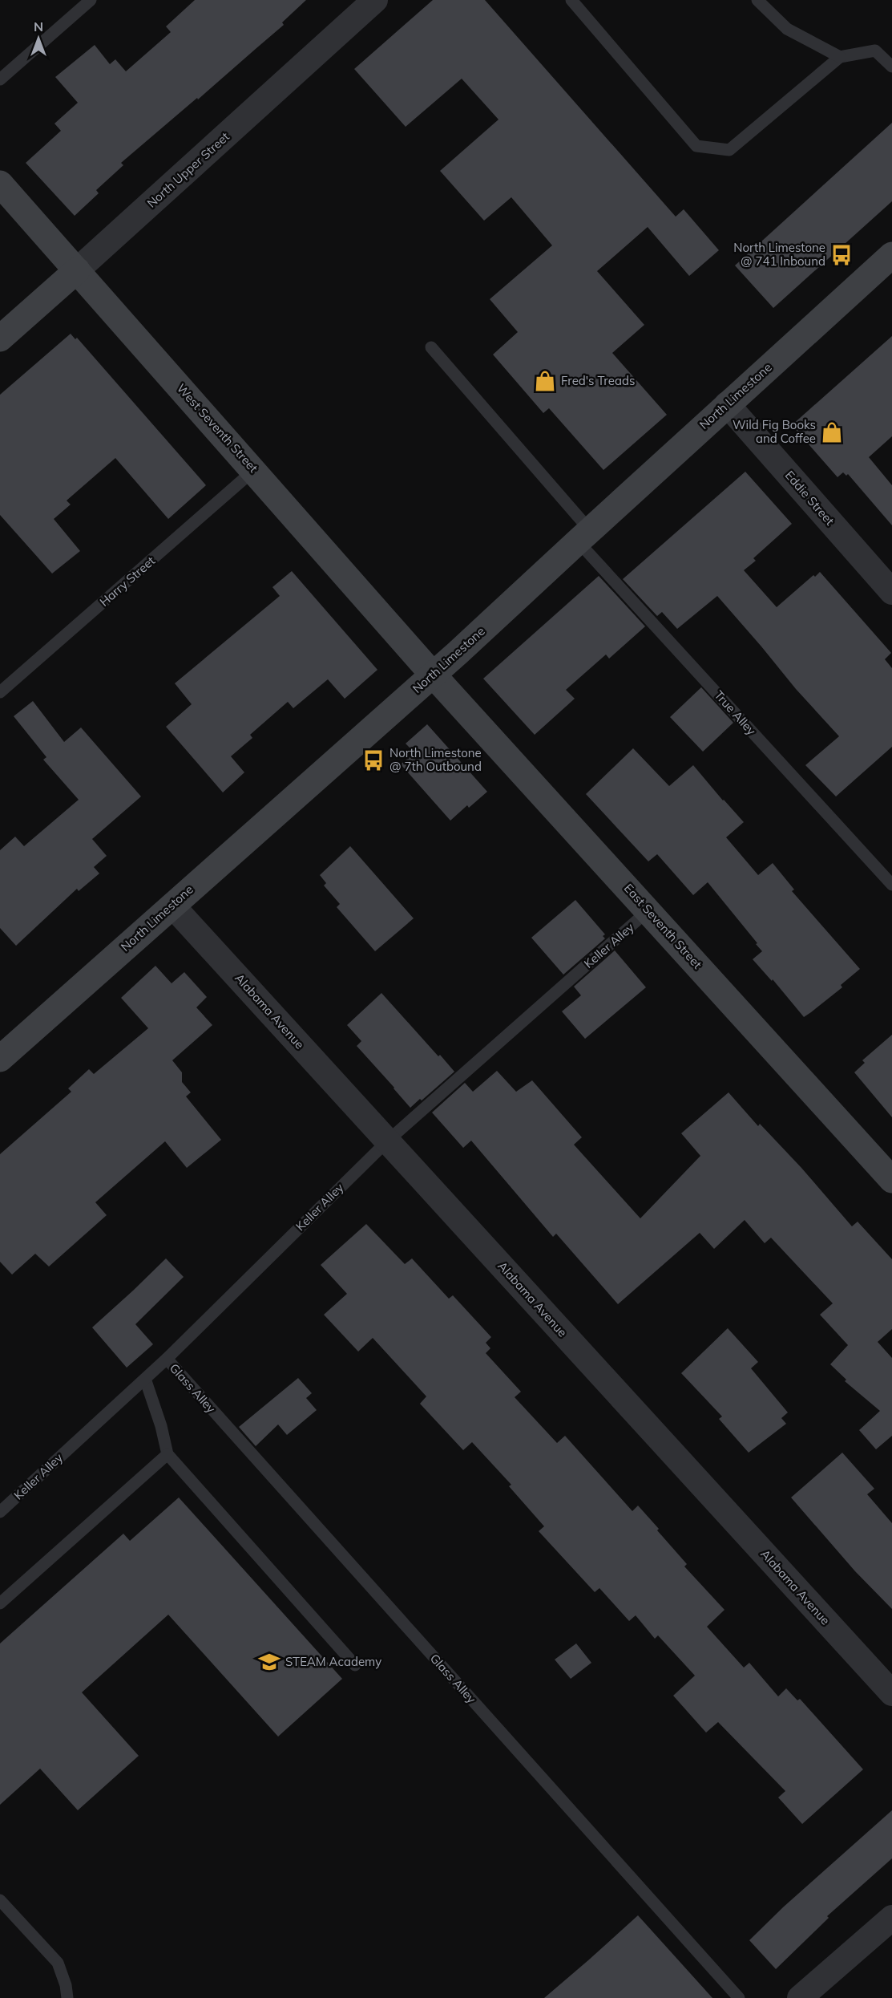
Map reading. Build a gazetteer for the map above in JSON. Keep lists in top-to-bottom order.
{
  "streets": {
    "street": [
      "North Upper Street",
      "North Limestone",
      "West Seventh Street",
      "Eddie Street",
      "East Seventh Street",
      "Alabama Avenue"
    ],
    "lane": [
      "Harry Street",
      "True Alley",
      "Keller Alley",
      "Glass Alley"
    ]
  },
  "crossings": [
    ["North Upper Street", "West Seventh Street"],
    ["North Limestone", "West Seventh Street"],
    ["North Limestone", "Eddie Street"],
    ["North Limestone", "True Alley"],
    ["North Limestone", "East Seventh Street"],
    ["North Limestone", "Alabama Avenue"],
    ["West Seventh Street", "Harry Street"],
    ["West Seventh Street", "East Seventh Street"],
    ["East Seventh Street", "Keller Alley"],
    ["Keller Alley", "Alabama Avenue"],
    ["Keller Alley", "Glass Alley"]
  ],
  "places": {
    "bus stop": ["North Limestone @ 741 Inbound", "North Limestone @ 7th Outbound"],
    "shop": ["Fred's Treads", "Wild Fig Books and Coffee"],
    "school or university": ["STEAM Academy"]
  },
  "north": "top"
}
